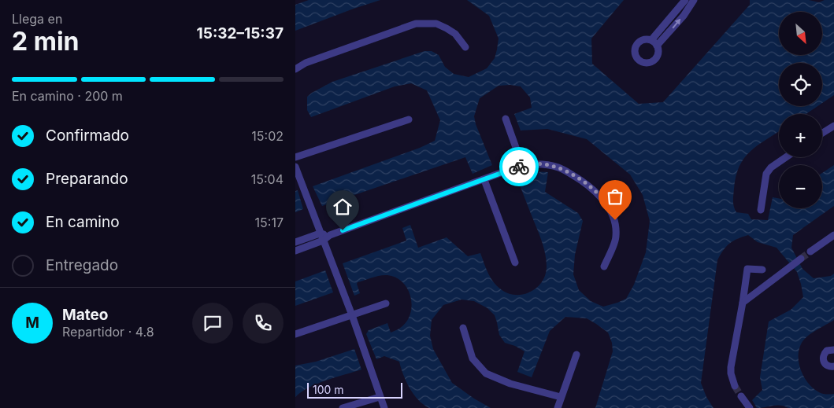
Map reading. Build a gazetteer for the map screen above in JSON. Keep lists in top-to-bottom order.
{
  "scale_bar": "100 m",
  "north": "bottom right",
  "page": {
    "heading": ["2 min", "Llega en", "15:32–15:37"],
    "panel": ["Mateo", "Repartidor · 4.8"],
    "map_buttons": ["+", "−"],
    "bar": "En camino · 200 m",
    "list": [
      ["Confirmado", "15:02"],
      ["Preparando", "15:04"],
      ["En camino", "15:17"],
      "Entregado"
    ],
    "round": "M",
    "scale": "100 m"
  }
}
